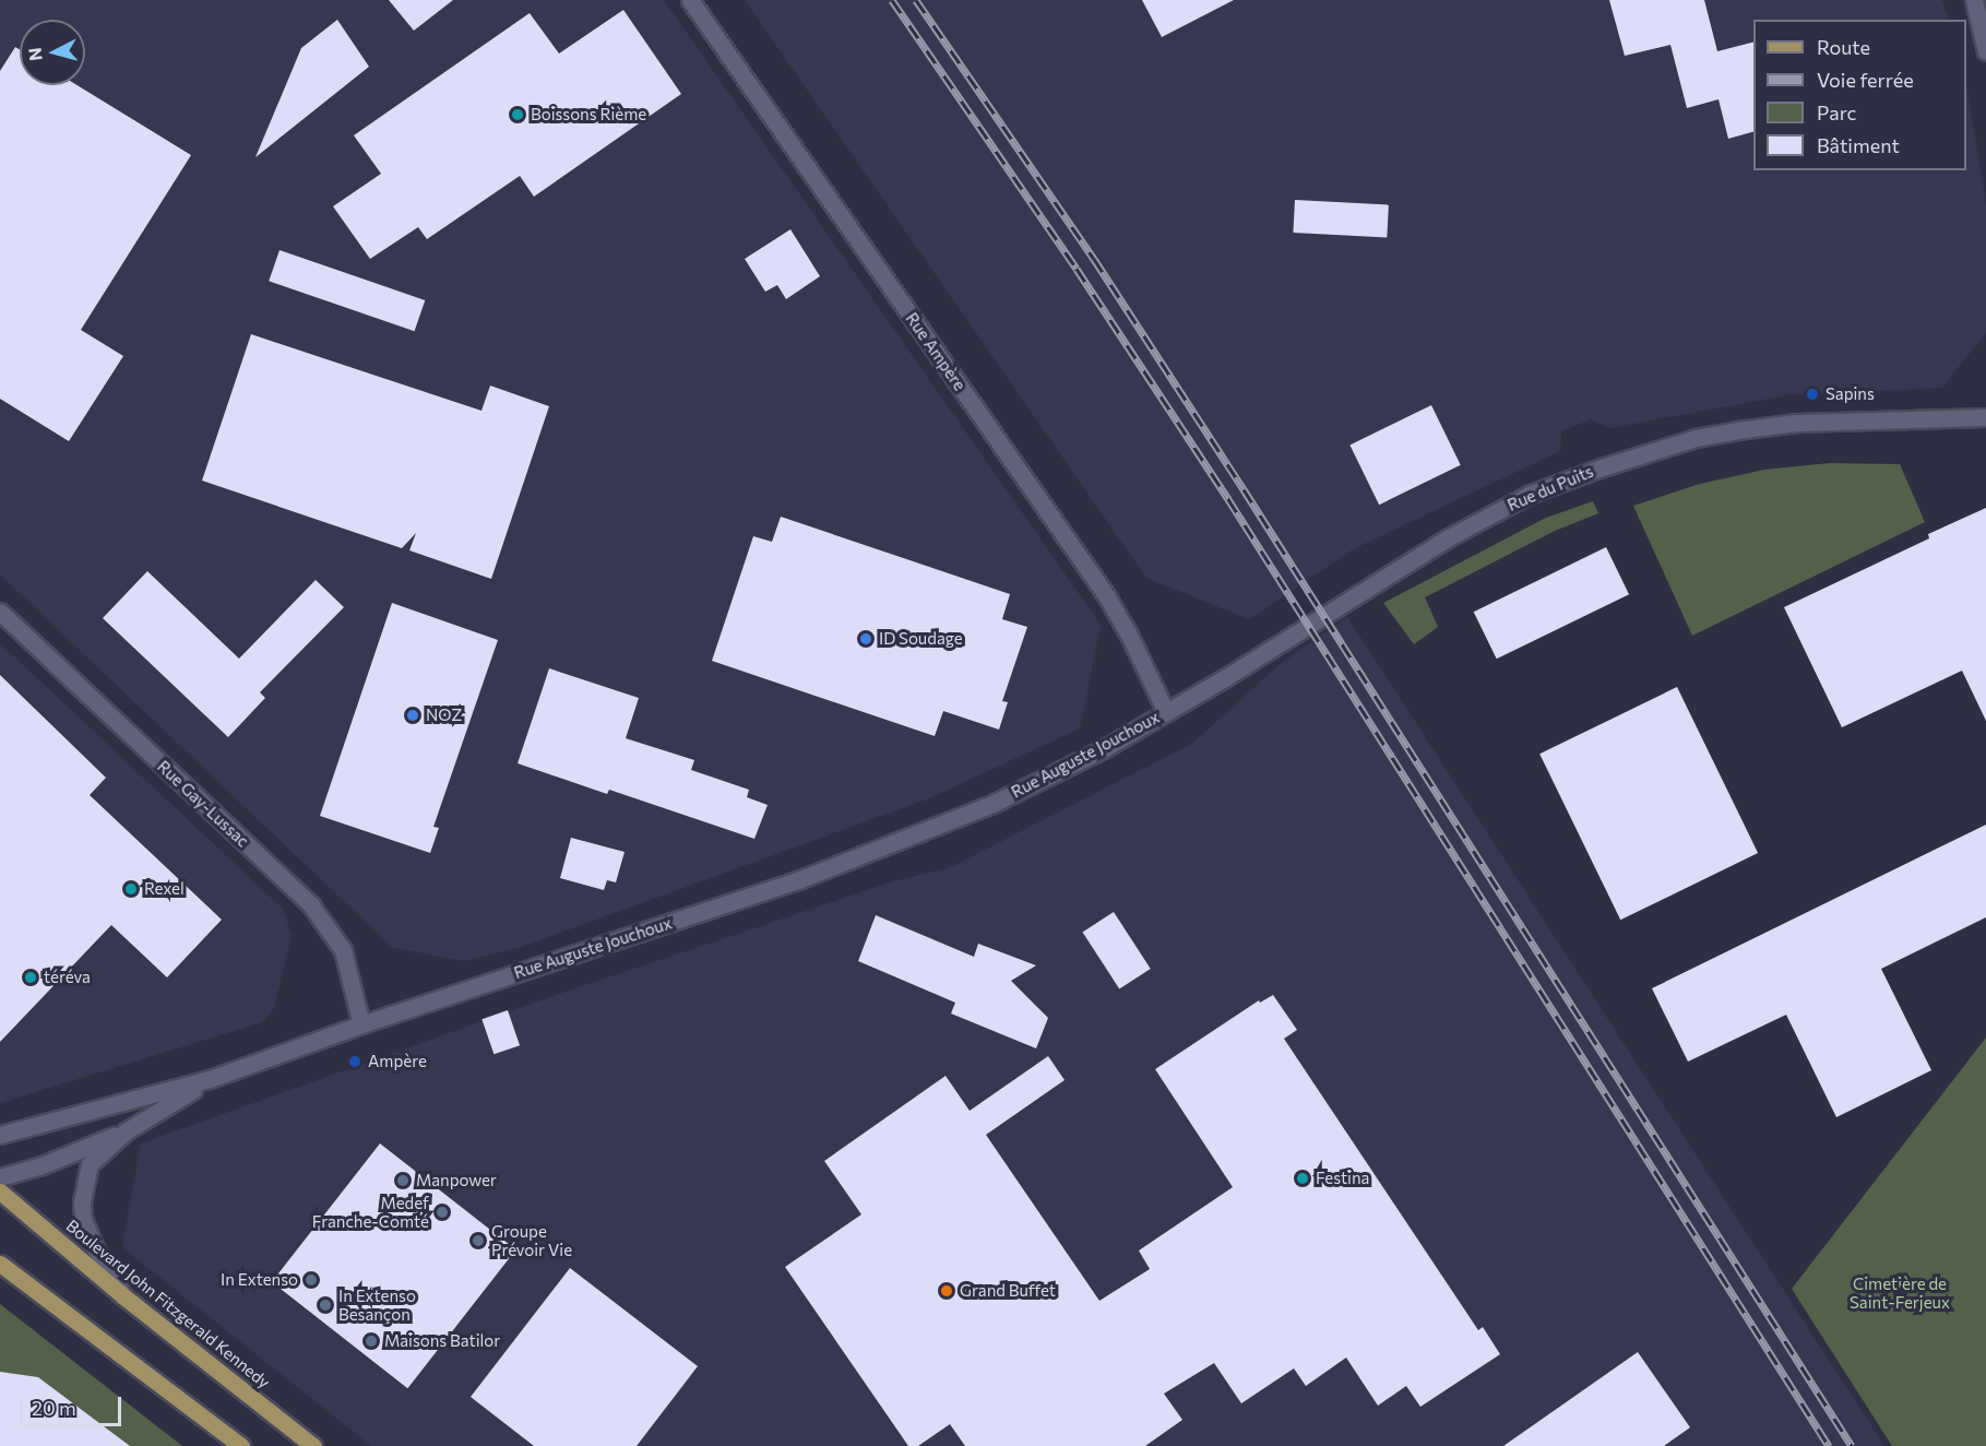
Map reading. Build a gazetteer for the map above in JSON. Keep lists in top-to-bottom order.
{
  "streets": {
    "main road": ["Boulevard John Fitzgerald Kennedy"],
    "street": [
      "Rue Ampère",
      "Rue du Puits",
      "Rue Auguste Jouchoux",
      "Rue Gay-Lussac"
    ]
  },
  "crossings": [
    ["Rue Ampère", "Rue du Puits"],
    ["Rue Ampère", "Rue Auguste Jouchoux"],
    ["Rue du Puits", "Rue Auguste Jouchoux"],
    ["Rue Auguste Jouchoux", "Rue Gay-Lussac"]
  ],
  "parks": ["Cimetière de Saint-Ferjeux"],
  "places": [
    "Boissons Rième",
    "Sapins",
    "ID Soudage",
    "NOZ",
    "Rexel",
    "téréva",
    "Ampère",
    "Festina",
    "Manpower",
    "Medef Franche-Comté",
    "Groupe Prévoir Vie",
    "In Extenso",
    "Grand Buffet",
    "In Extenso Besançon",
    "Maisons Batilor"
  ],
  "legend": [
    "Route",
    "Voie ferrée",
    "Parc",
    "Bâtiment"
  ],
  "scale_bar": "20 m",
  "north": "left"
}
